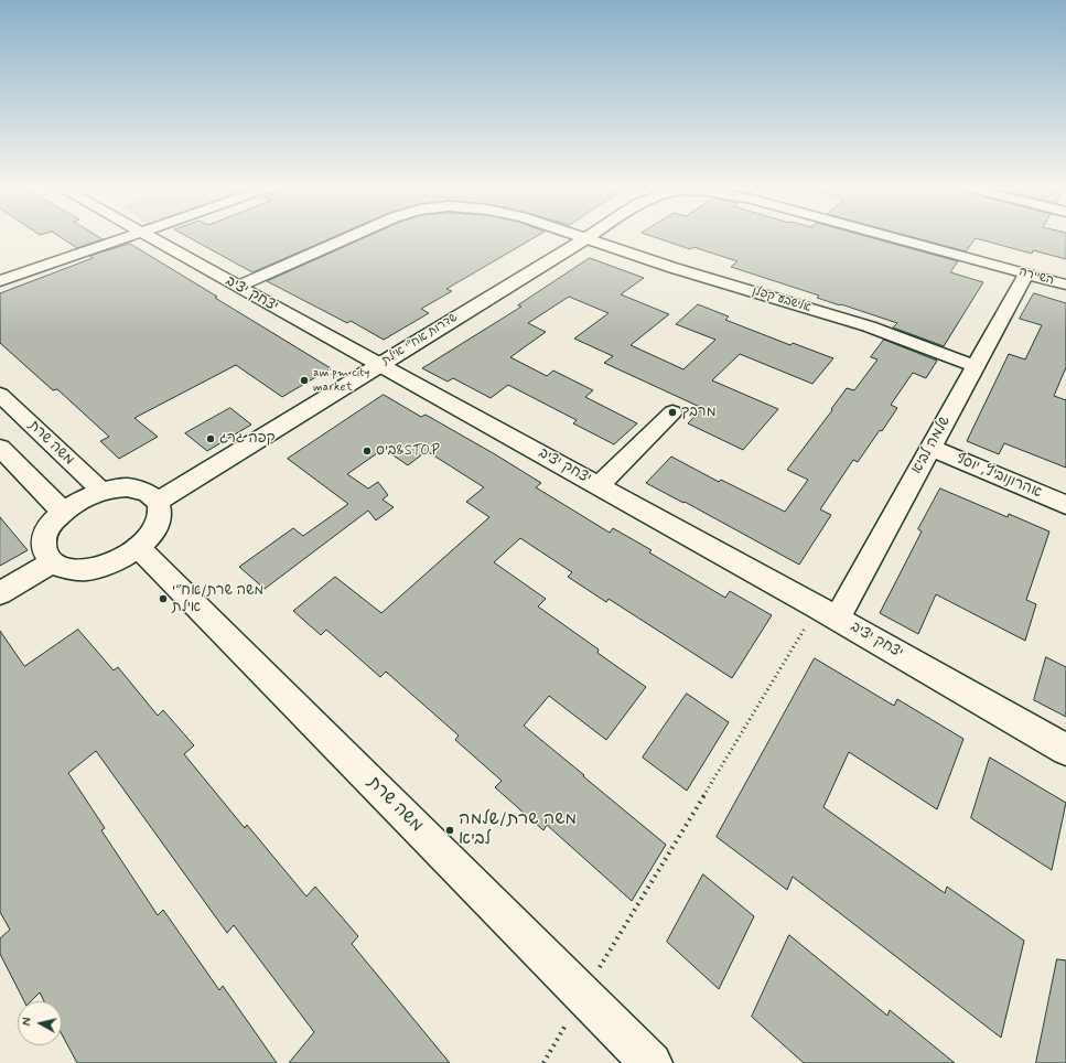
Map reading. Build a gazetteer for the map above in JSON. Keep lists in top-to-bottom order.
{
  "streets": {
    "street": [
      "השיירה",
      "יצחק יציב",
      "אלישבע קפלן",
      "שדרות אח\"י אילת",
      "משה שרת",
      "שלמה לביא",
      "אהרונוביץ, יוסף"
    ]
  },
  "crossings": [
    ["השיירה", "שלמה לביא"],
    ["יצחק יציב", "אלישבע קפלן"],
    ["יצחק יציב", "שדרות אח\"י אילת"],
    ["יצחק יציב", "שלמה לביא"],
    ["אלישבע קפלן", "שדרות אח\"י אילת"],
    ["אלישבע קפלן", "שלמה לביא"],
    ["שדרות אח\"י אילת", "משה שרת"],
    ["שלמה לביא", "אהרונוביץ, יוסף"]
  ],
  "places": [
    "am:pm city market",
    "מרבך",
    "קפה גרג",
    "ביס&STOP",
    "משה שרת/אח״י אילת",
    "משה שרת/שלמה לביא"
  ],
  "north": "left"
}
